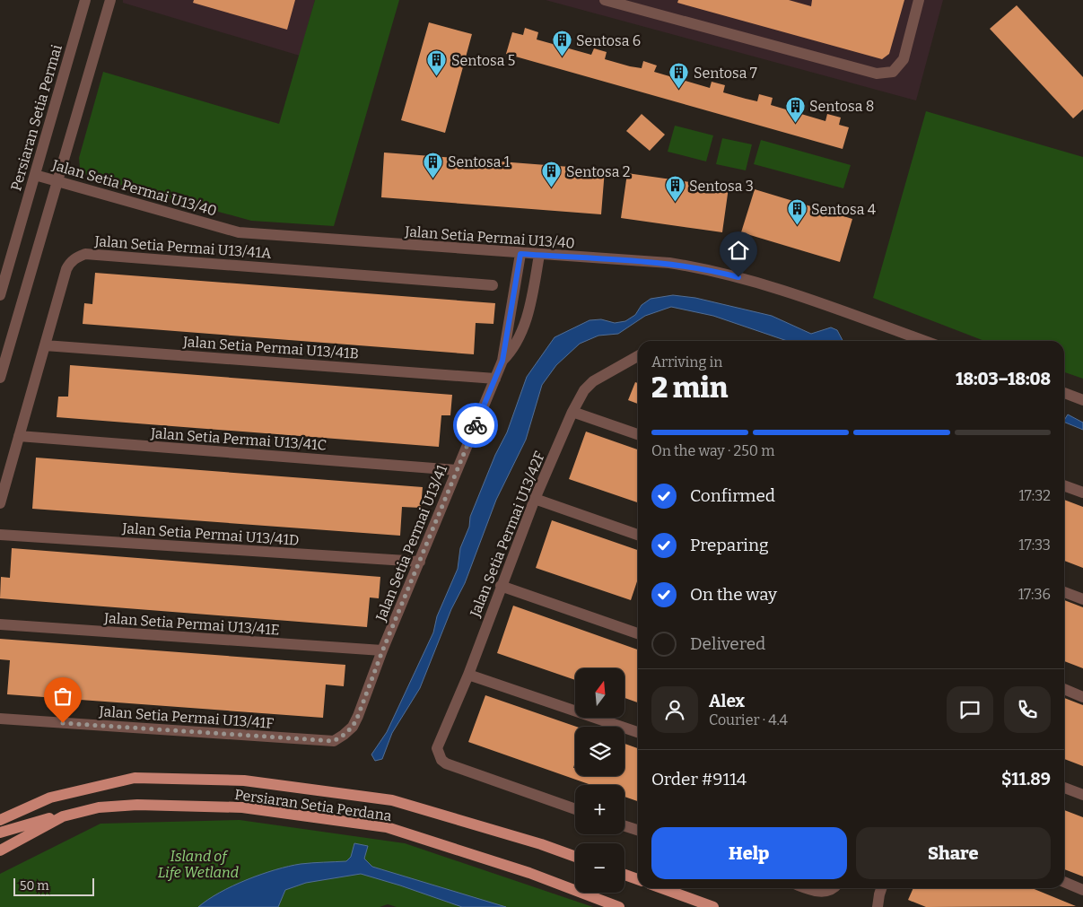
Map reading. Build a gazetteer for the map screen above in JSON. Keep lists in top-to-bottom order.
{
  "streets": {
    "main road": ["Persiaran Setia Perdana"],
    "street": [
      "Persiaran Setia Permai",
      "Jalan Setia Permai U13/40",
      "Jalan Setia Permai U13/41A",
      "Jalan Setia Permai U13/41B",
      "Jalan Setia Permai U13/41C",
      "Jalan Setia Permai U13/41D",
      "Jalan Setia Permai U13/42F",
      "Jalan Setia Permai U13/41",
      "Jalan Setia Permai U13/41E",
      "Jalan Setia Permai U13/41F"
    ]
  },
  "crossings": [
    ["Persiaran Setia Permai", "Jalan Setia Permai U13/40"],
    ["Jalan Setia Permai U13/40", "Jalan Setia Permai U13/41"],
    ["Jalan Setia Permai U13/41A", "Jalan Setia Permai U13/41B"],
    ["Jalan Setia Permai U13/41A", "Jalan Setia Permai U13/41C"],
    ["Jalan Setia Permai U13/41B", "Jalan Setia Permai U13/41"],
    ["Jalan Setia Permai U13/41C", "Jalan Setia Permai U13/41"],
    ["Jalan Setia Permai U13/41D", "Jalan Setia Permai U13/41"],
    ["Jalan Setia Permai U13/41", "Jalan Setia Permai U13/41E"],
    ["Jalan Setia Permai U13/41", "Jalan Setia Permai U13/41F"]
  ],
  "parks": ["Island of Life Wetland"],
  "places": {
    "building": [
      "Sentosa 6",
      "Sentosa 5",
      "Sentosa 7",
      "Sentosa 8",
      "Sentosa 1",
      "Sentosa 2",
      "Sentosa 3",
      "Sentosa 4"
    ]
  },
  "scale_bar": "50 m",
  "north": "top",
  "page": {
    "heading": ["2 min", "Arriving in", "18:03–18:08"],
    "panel": [
      "Alex",
      "Courier · 4.4",
      "Order #9114",
      "$11.89"
    ],
    "bar": "On the way · 250 m",
    "list": [
      ["Confirmed", "17:32"],
      ["Preparing", "17:33"],
      ["On the way", "17:36"],
      "Delivered"
    ],
    "map_buttons": ["+", "−"],
    "buttons": ["Help", "Share"],
    "scale": "50 m"
  }
}
